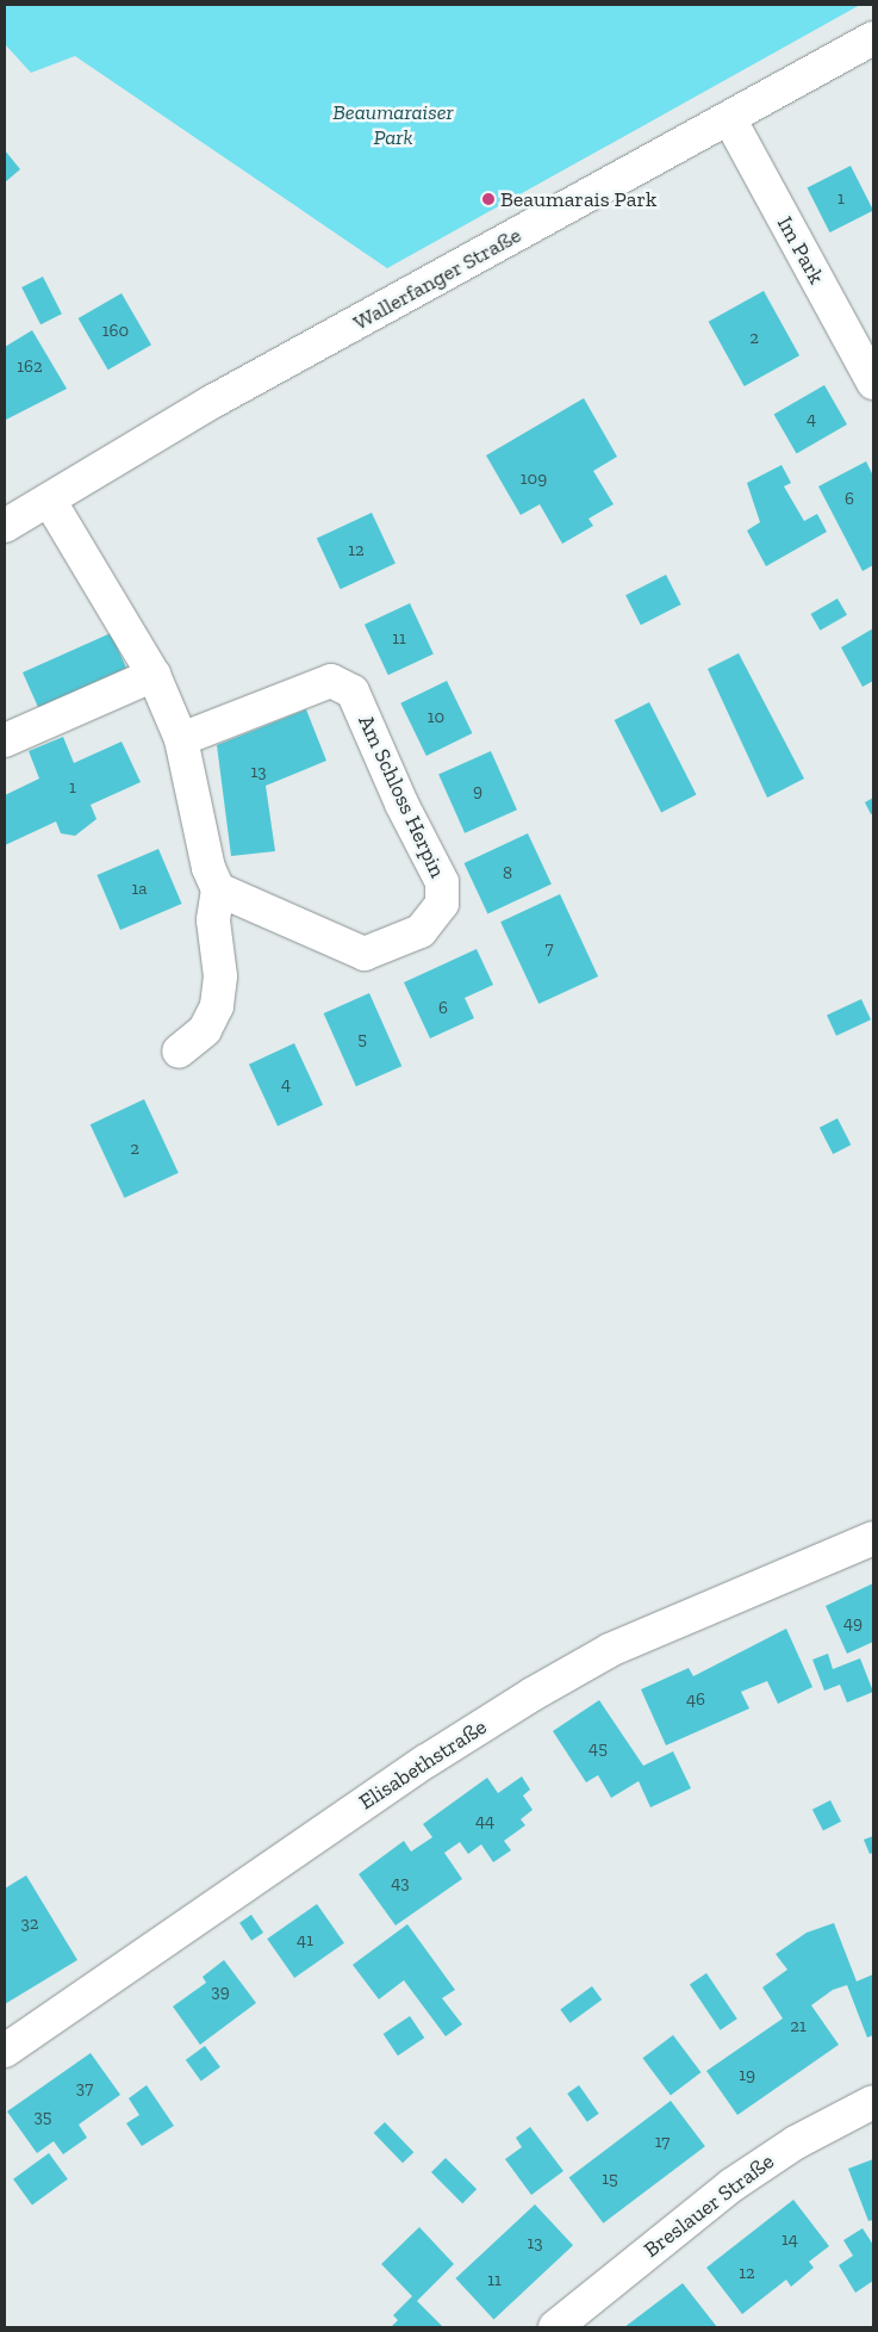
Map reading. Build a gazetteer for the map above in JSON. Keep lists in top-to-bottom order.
{
  "streets": {
    "street": [
      "Im Park",
      "Wallerfanger Straße",
      "Am Schloss Herpin",
      "Elisabethstraße",
      "Breslauer Straße"
    ]
  },
  "crossings": [
    ["Im Park", "Wallerfanger Straße"]
  ],
  "parks": ["Beaumaraiser Park"],
  "places": ["Beaumarais Park"],
  "house_numbers": [
    "1",
    "160",
    "2",
    "162",
    "4",
    "109",
    "6",
    "12",
    "11",
    "10",
    "13",
    "1",
    "9",
    "8",
    "1a",
    "7",
    "6",
    "5",
    "4",
    "2",
    "49",
    "46",
    "45",
    "44",
    "43",
    "32",
    "41",
    "39",
    "21",
    "19",
    "37",
    "35",
    "17",
    "15",
    "14",
    "13",
    "12",
    "11"
  ]
}
